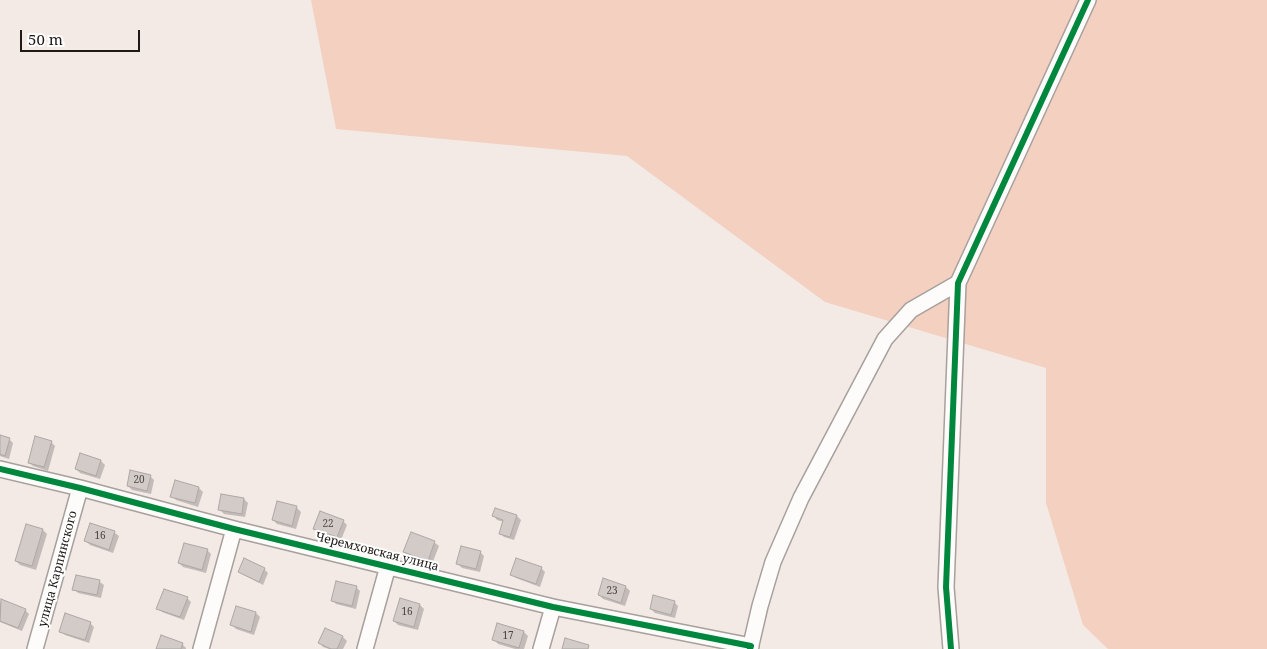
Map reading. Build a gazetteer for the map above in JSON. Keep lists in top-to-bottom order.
{
  "streets": {
    "street": ["Черемховская улица", "улица Карпинского"]
  },
  "crossings": [
    ["Черемховская улица", "улица Карпинского"]
  ],
  "house_numbers": [
    "20",
    "22",
    "16",
    "23",
    "16",
    "17"
  ],
  "scale_bar": "50 m"
}
